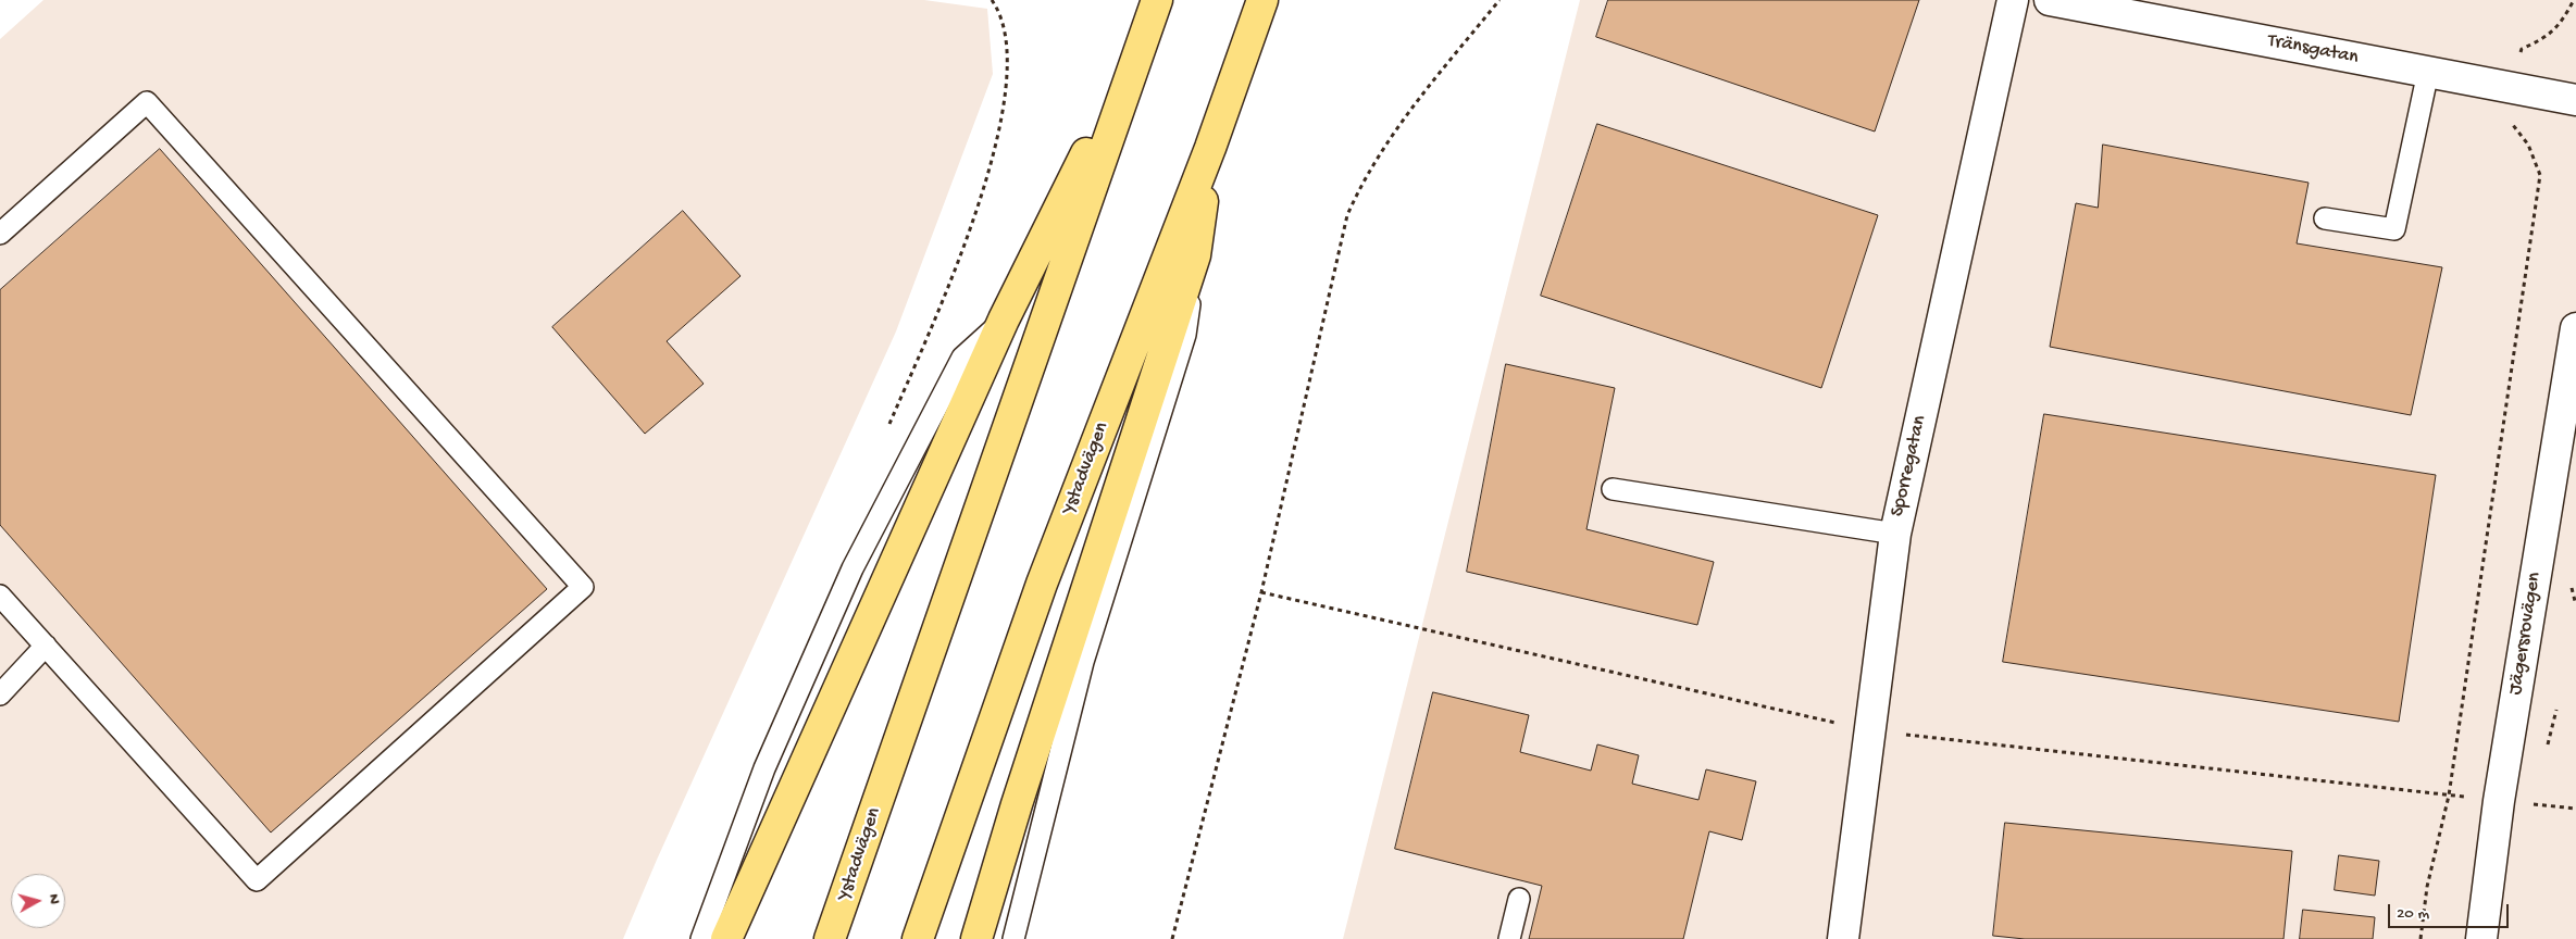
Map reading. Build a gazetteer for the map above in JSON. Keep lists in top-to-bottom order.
{
  "streets": {
    "highway": ["Ystadvägen"],
    "street": ["Tränsgatan", "Sporregatan", "Jägersrovägen"]
  },
  "scale_bar": "20 m",
  "north": "right"
}
